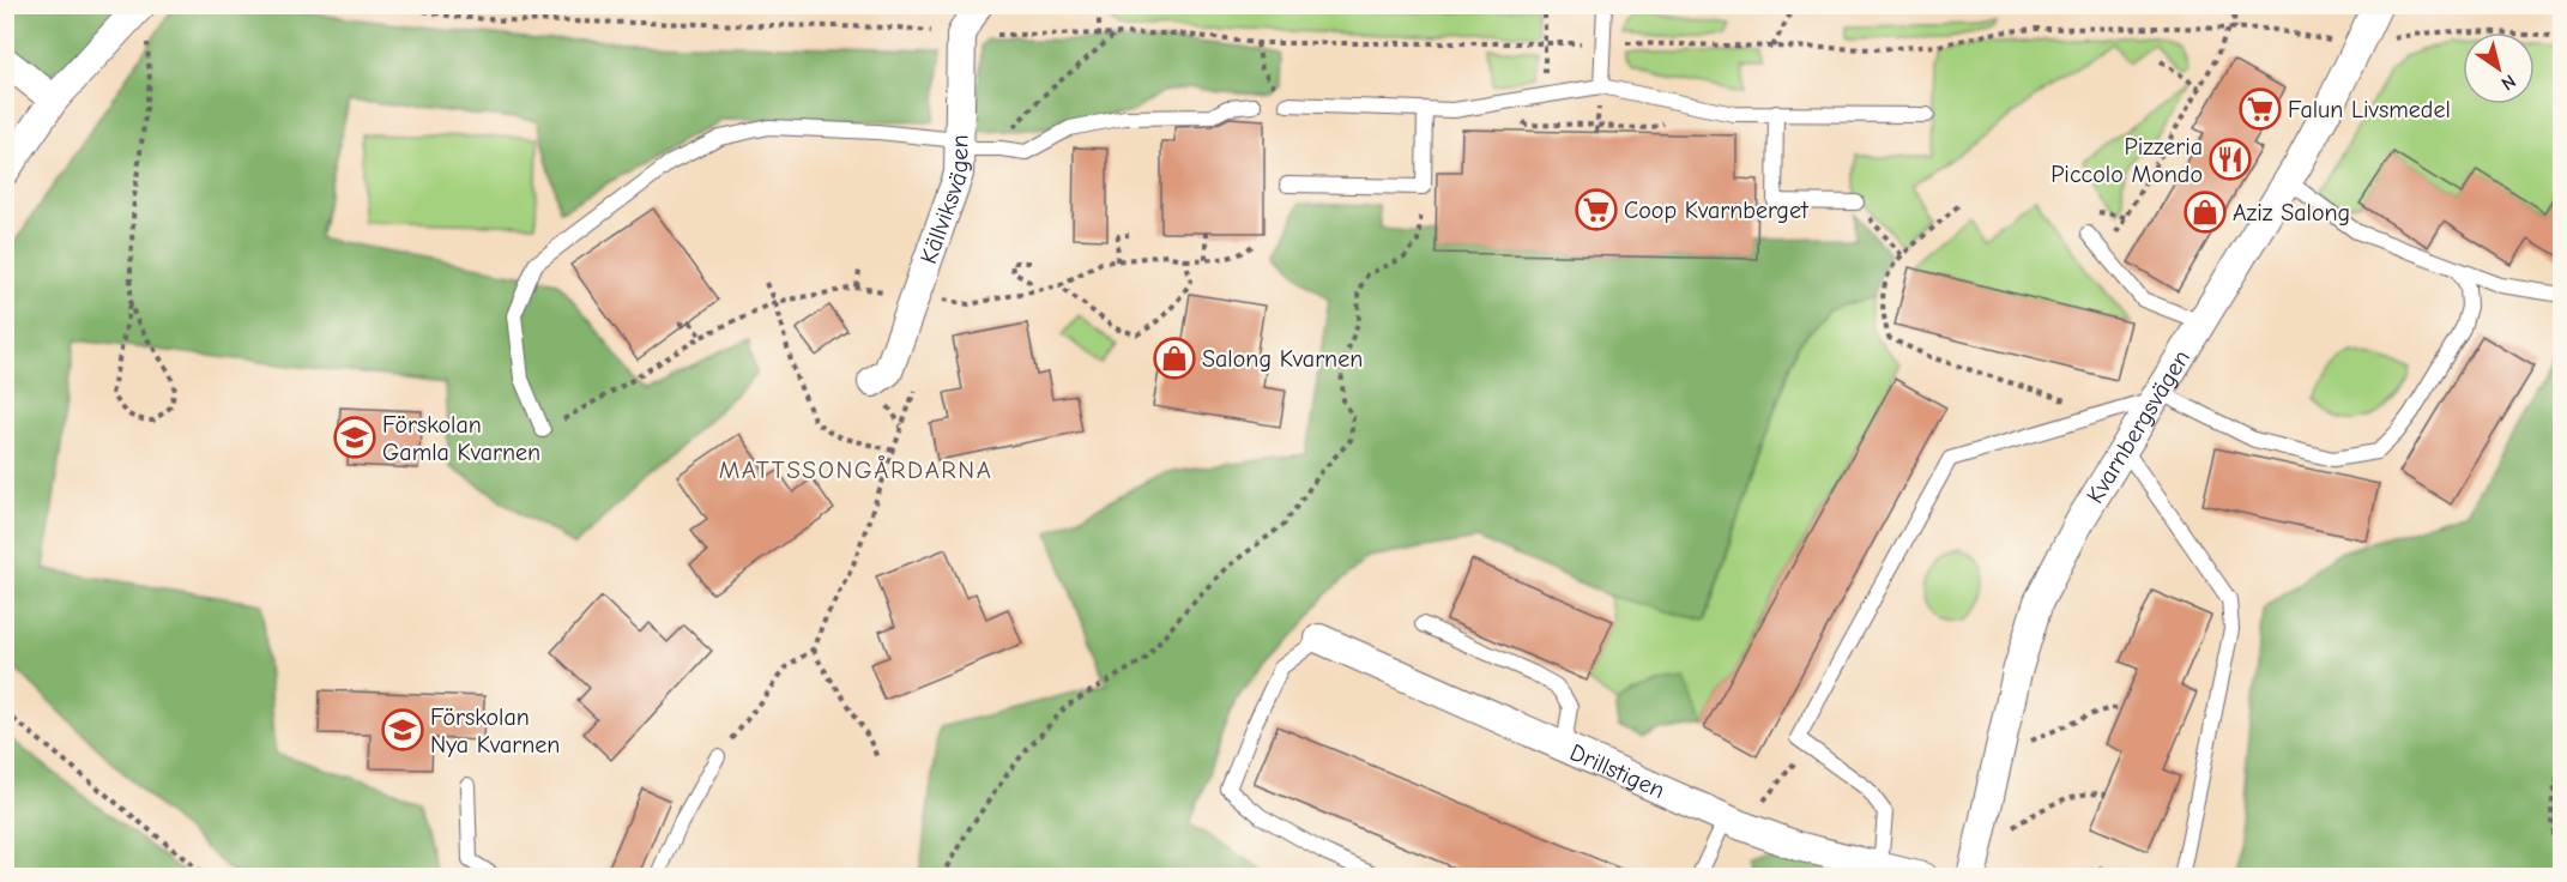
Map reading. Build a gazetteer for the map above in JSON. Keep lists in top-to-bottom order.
{
  "streets": {
    "street": ["Källviksvägen", "Kvarnbergsvägen", "Drillstigen"]
  },
  "districts": ["MATTSSONGÅRDARNA"],
  "places": {
    "supermarket": ["Falun Livsmedel", "Coop Kvarnberget"],
    "restaurant": ["Pizzeria Piccolo Mondo"],
    "shop": ["Aziz Salong", "Salong Kvarnen"],
    "school or university": ["Förskolan Gamla Kvarnen", "Förskolan Nya Kvarnen"]
  },
  "north": "bottom right"
}
